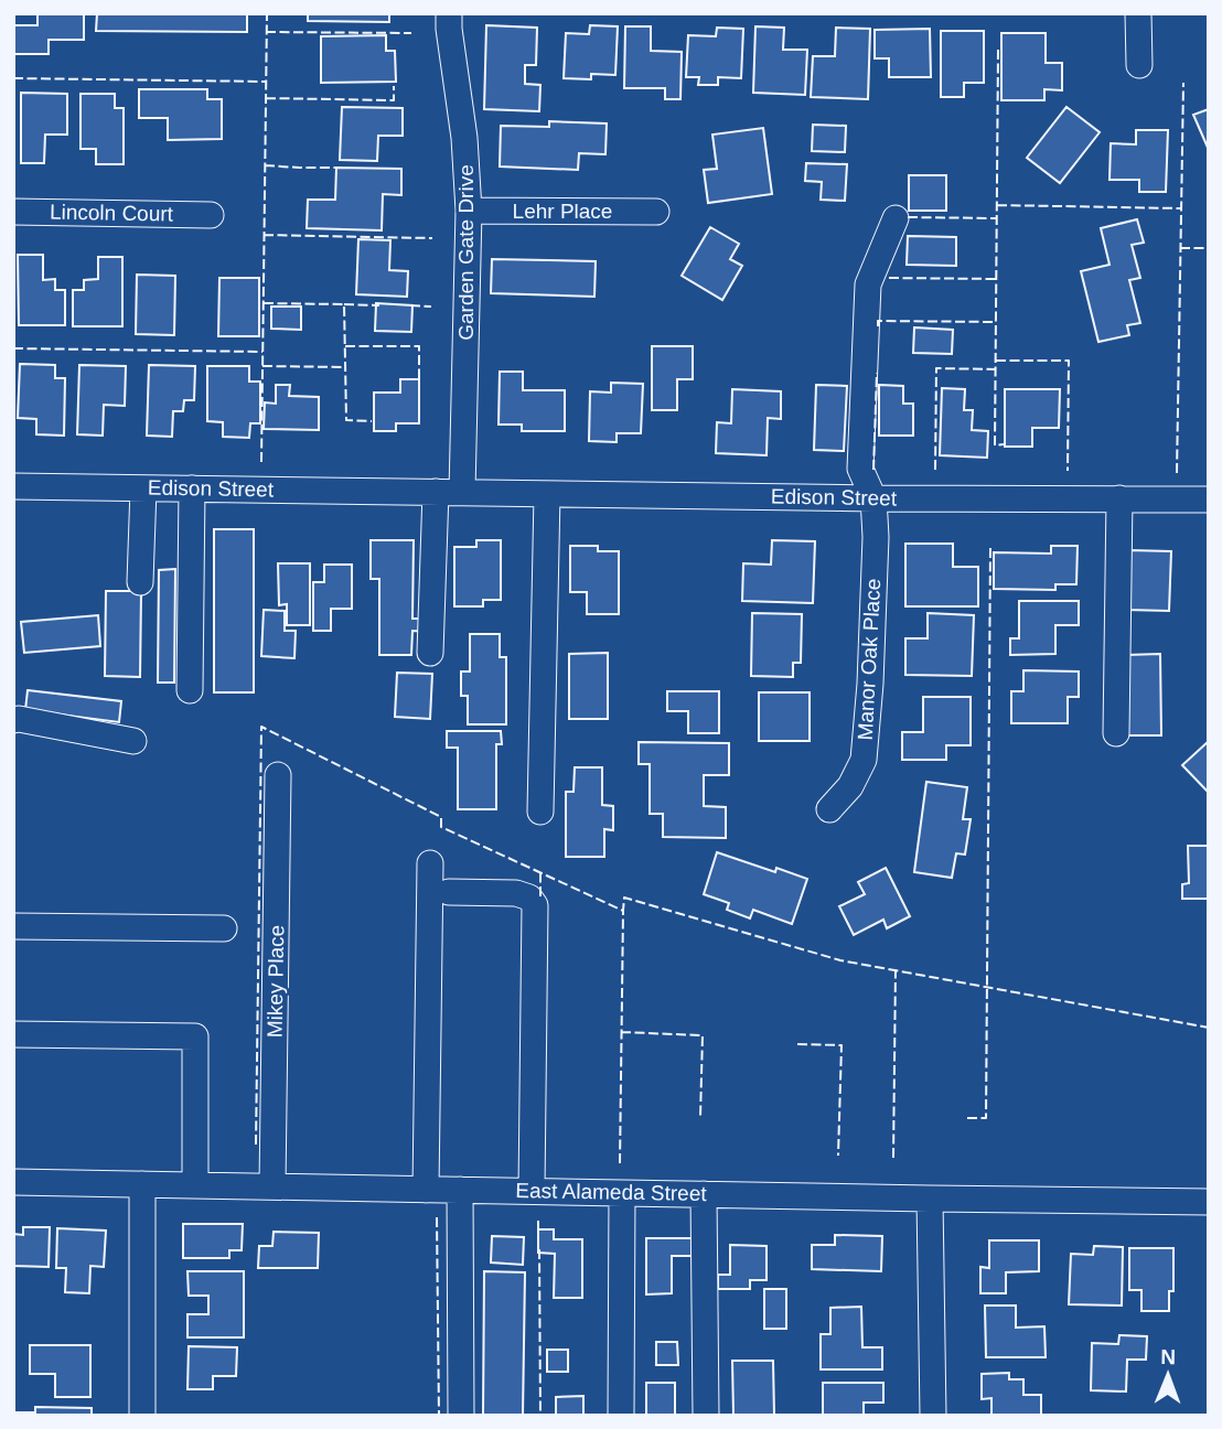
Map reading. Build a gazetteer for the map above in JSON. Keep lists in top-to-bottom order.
{
  "streets": {
    "street": [
      "Lehr Place",
      "Lincoln Court",
      "Garden Gate Drive",
      "Edison Street",
      "Manor Oak Place",
      "Mikey Place",
      "East Alameda Street"
    ]
  },
  "crossings": [
    ["Lehr Place", "Garden Gate Drive"],
    ["Garden Gate Drive", "Edison Street"],
    ["Edison Street", "Manor Oak Place"],
    ["Mikey Place", "East Alameda Street"]
  ],
  "north": "top"
}
